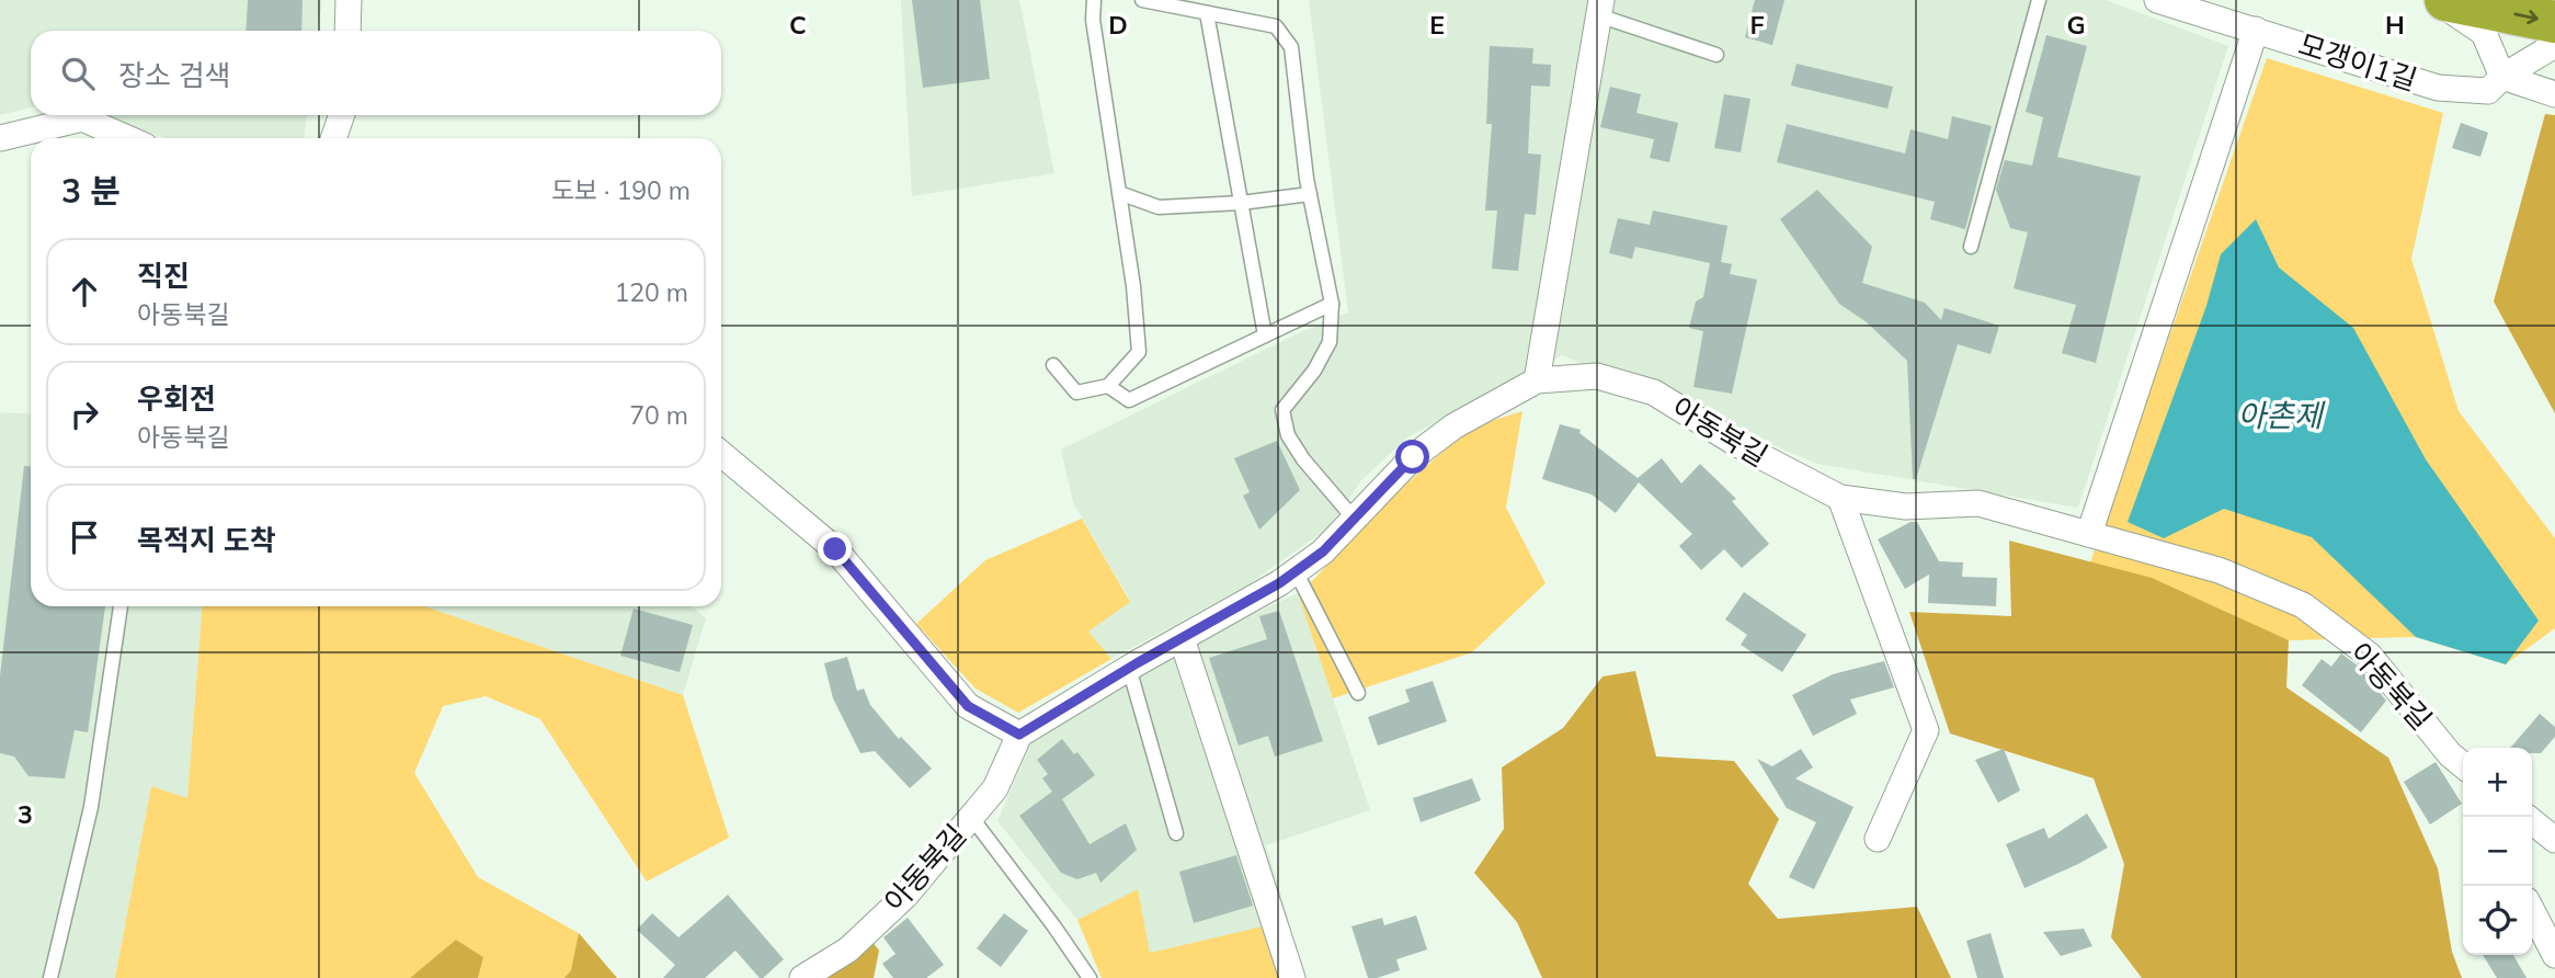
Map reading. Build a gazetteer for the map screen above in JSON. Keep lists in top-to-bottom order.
{
  "streets": {
    "street": ["모갱이1길", "아동북길"]
  },
  "water": ["아촌제"],
  "page": {
    "search": "장소 검색",
    "heading": ["3 분", "도보 · 190 m"],
    "list": [
      ["직진", "아동북길", "120 m"],
      ["우회전", "아동북길", "70 m"],
      "목적지 도착"
    ],
    "map_buttons": ["+", "−"]
  },
  "grid": {
    "columns": [
      "C",
      "D",
      "E",
      "F",
      "G",
      "H"
    ],
    "rows": ["3"]
  }
}
